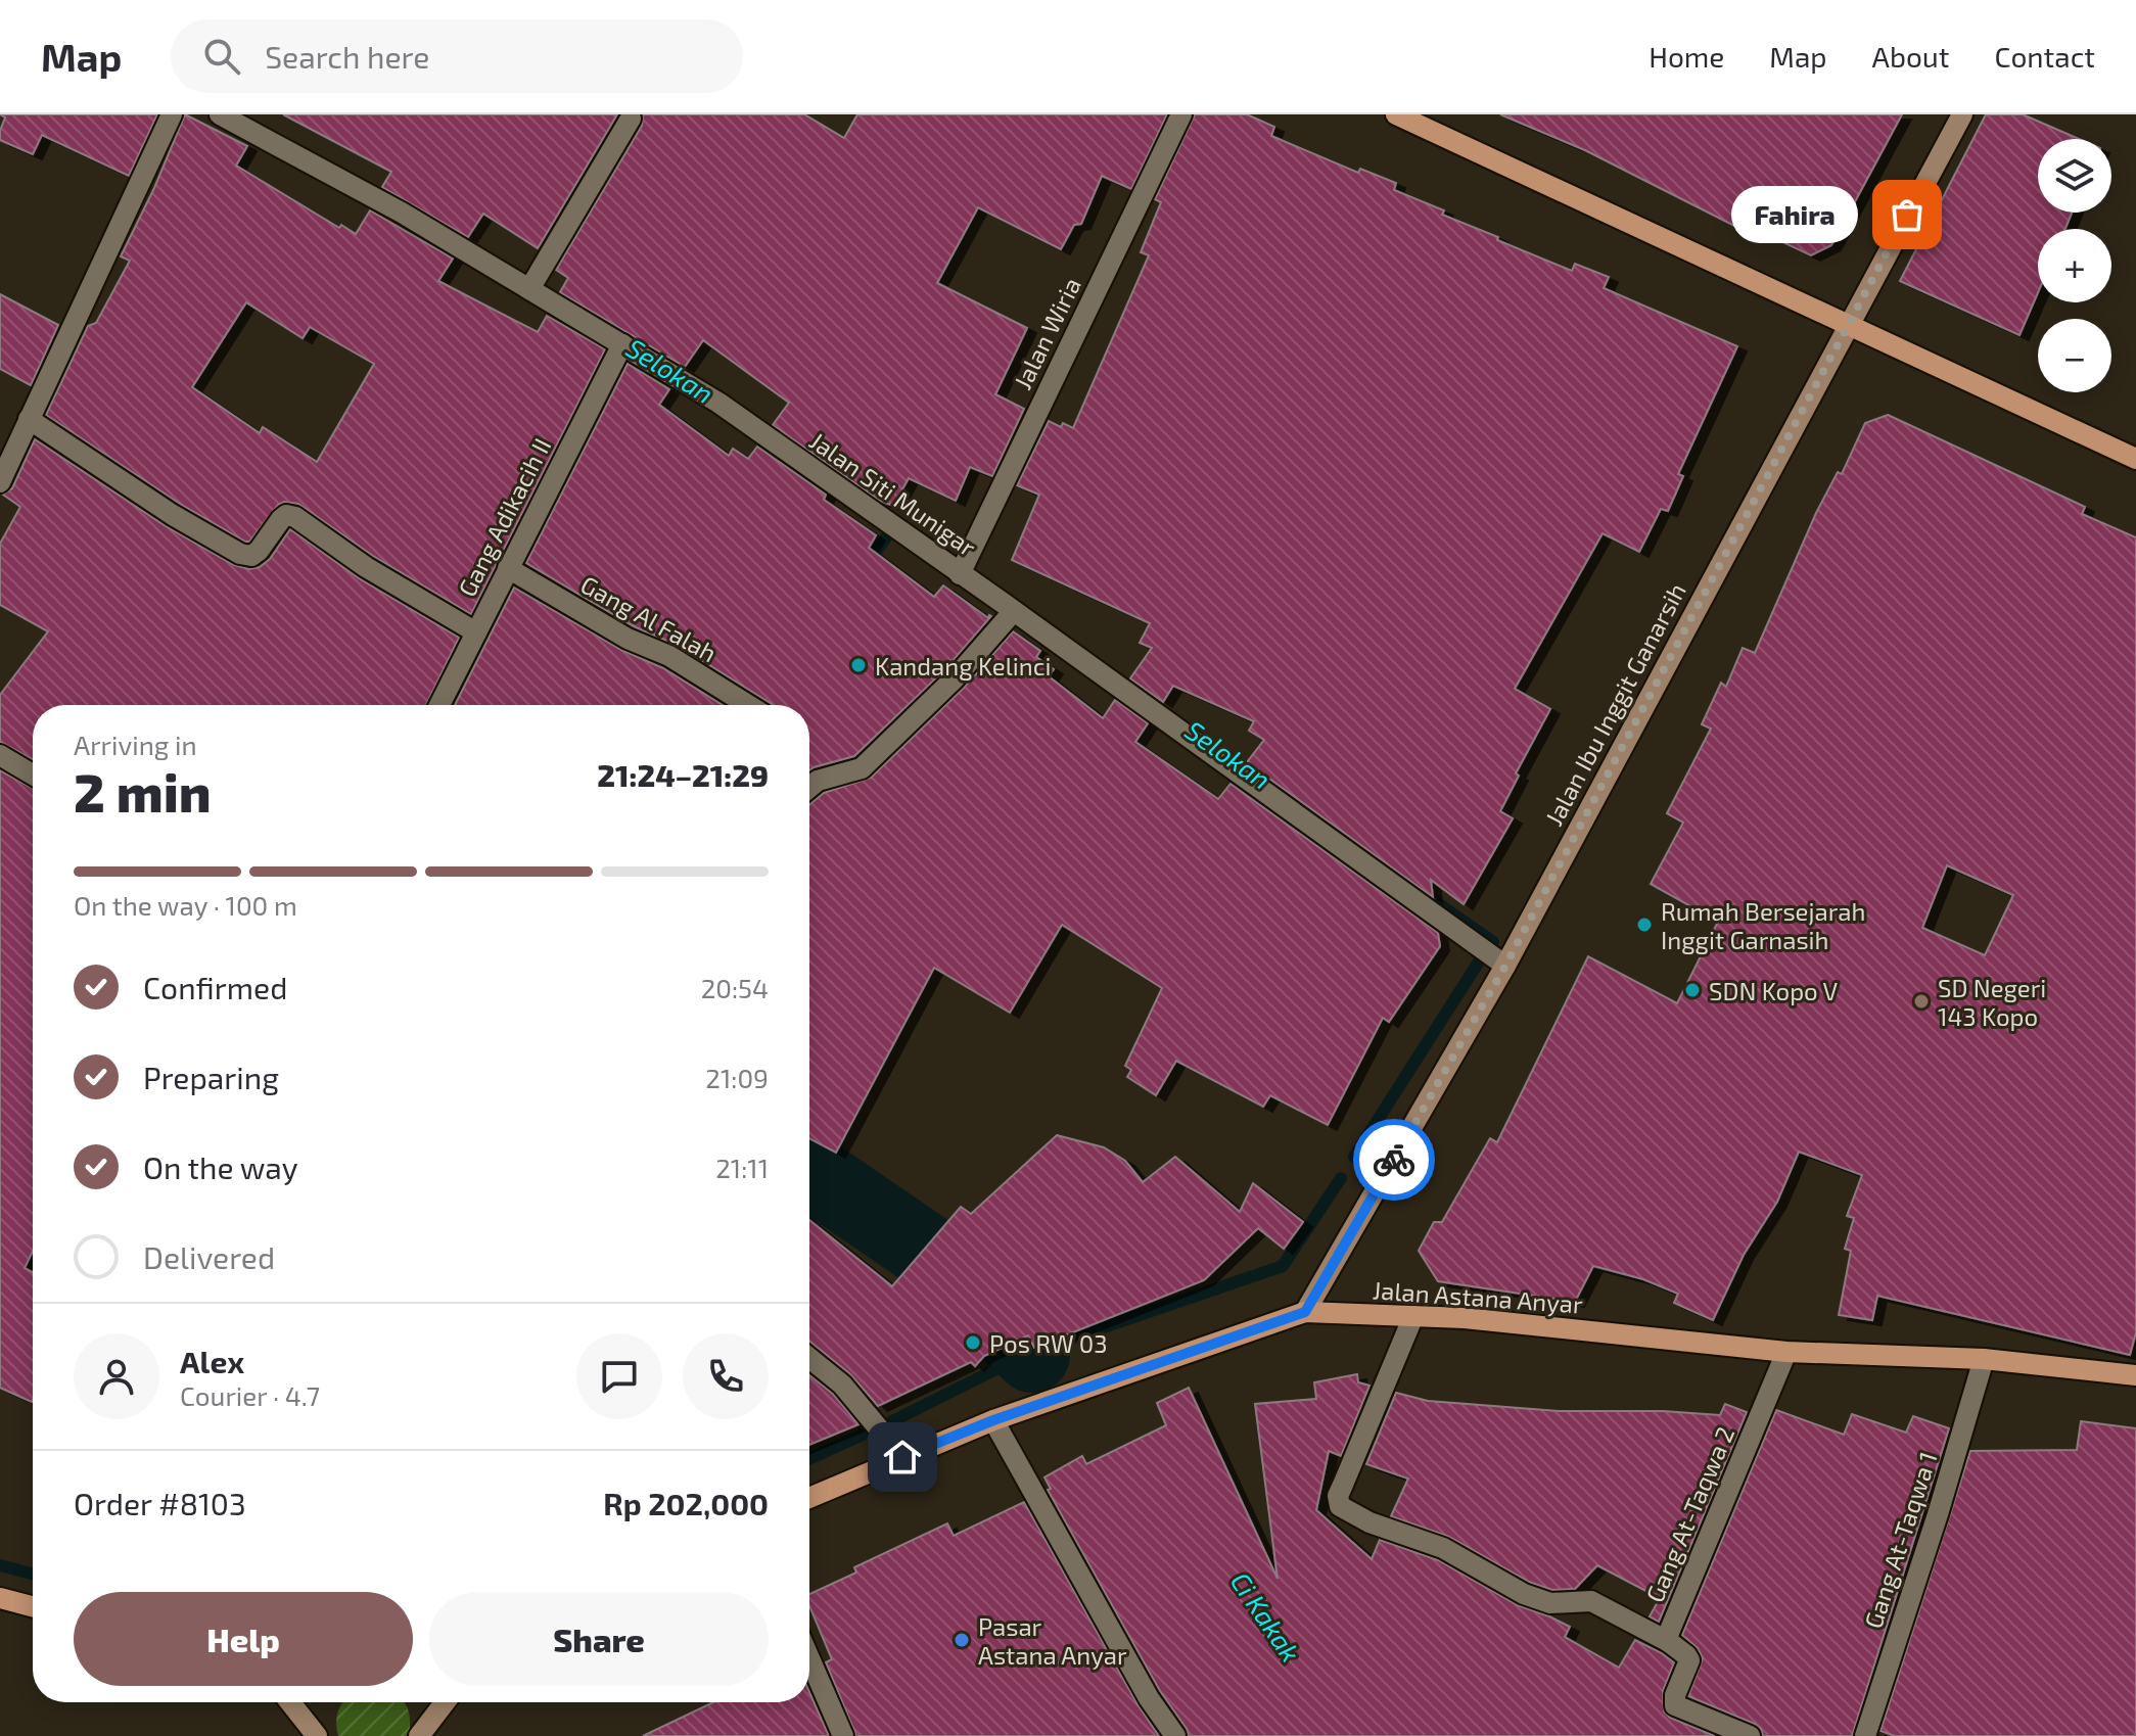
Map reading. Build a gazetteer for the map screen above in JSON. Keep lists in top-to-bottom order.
{
  "streets": {
    "main road": ["Jalan Ibu Inggit Ganarsih", "Jalan Astana Anyar"],
    "street": [
      "Jalan Wiria",
      "Jalan Siti Munigar",
      "Gang Adikacih II",
      "Gang Al Falah",
      "Gang At-Taqwa 2",
      "Gang At-Taqwa 1"
    ]
  },
  "crossings": [
    ["Jalan Wiria", "Jalan Siti Munigar"],
    ["Jalan Siti Munigar", "Gang Adikacih II"],
    ["Jalan Siti Munigar", "Jalan Ibu Inggit Ganarsih"],
    ["Gang Adikacih II", "Gang Al Falah"],
    ["Jalan Ibu Inggit Ganarsih", "Jalan Astana Anyar"],
    ["Jalan Astana Anyar", "Gang At-Taqwa 2"],
    ["Jalan Astana Anyar", "Gang At-Taqwa 1"]
  ],
  "water": ["Selokan", "Ci Kakak"],
  "places": [
    "Fahira",
    "Kandang Kelinci",
    "Rumah Bersejarah Inggit Garnasih",
    "SDN Kopo V",
    "SD Negeri 143 Kopo",
    "Pos RW 03",
    "Pasar Astana Anyar"
  ],
  "page": {
    "header": "Map",
    "search": "Search here",
    "nav": [
      "Home",
      "Map",
      "About",
      "Contact"
    ],
    "map_buttons": ["+", "−"],
    "bubble": "Fahira",
    "heading": ["2 min", "Arriving in", "21:24–21:29"],
    "panel": [
      "Alex",
      "Courier · 4.7",
      "Order #8103",
      "Rp 202,000"
    ],
    "bar": "On the way · 100 m",
    "list": [
      ["Confirmed", "20:54"],
      ["Preparing", "21:09"],
      ["On the way", "21:11"],
      "Delivered"
    ],
    "buttons": ["Help", "Share"]
  }
}
